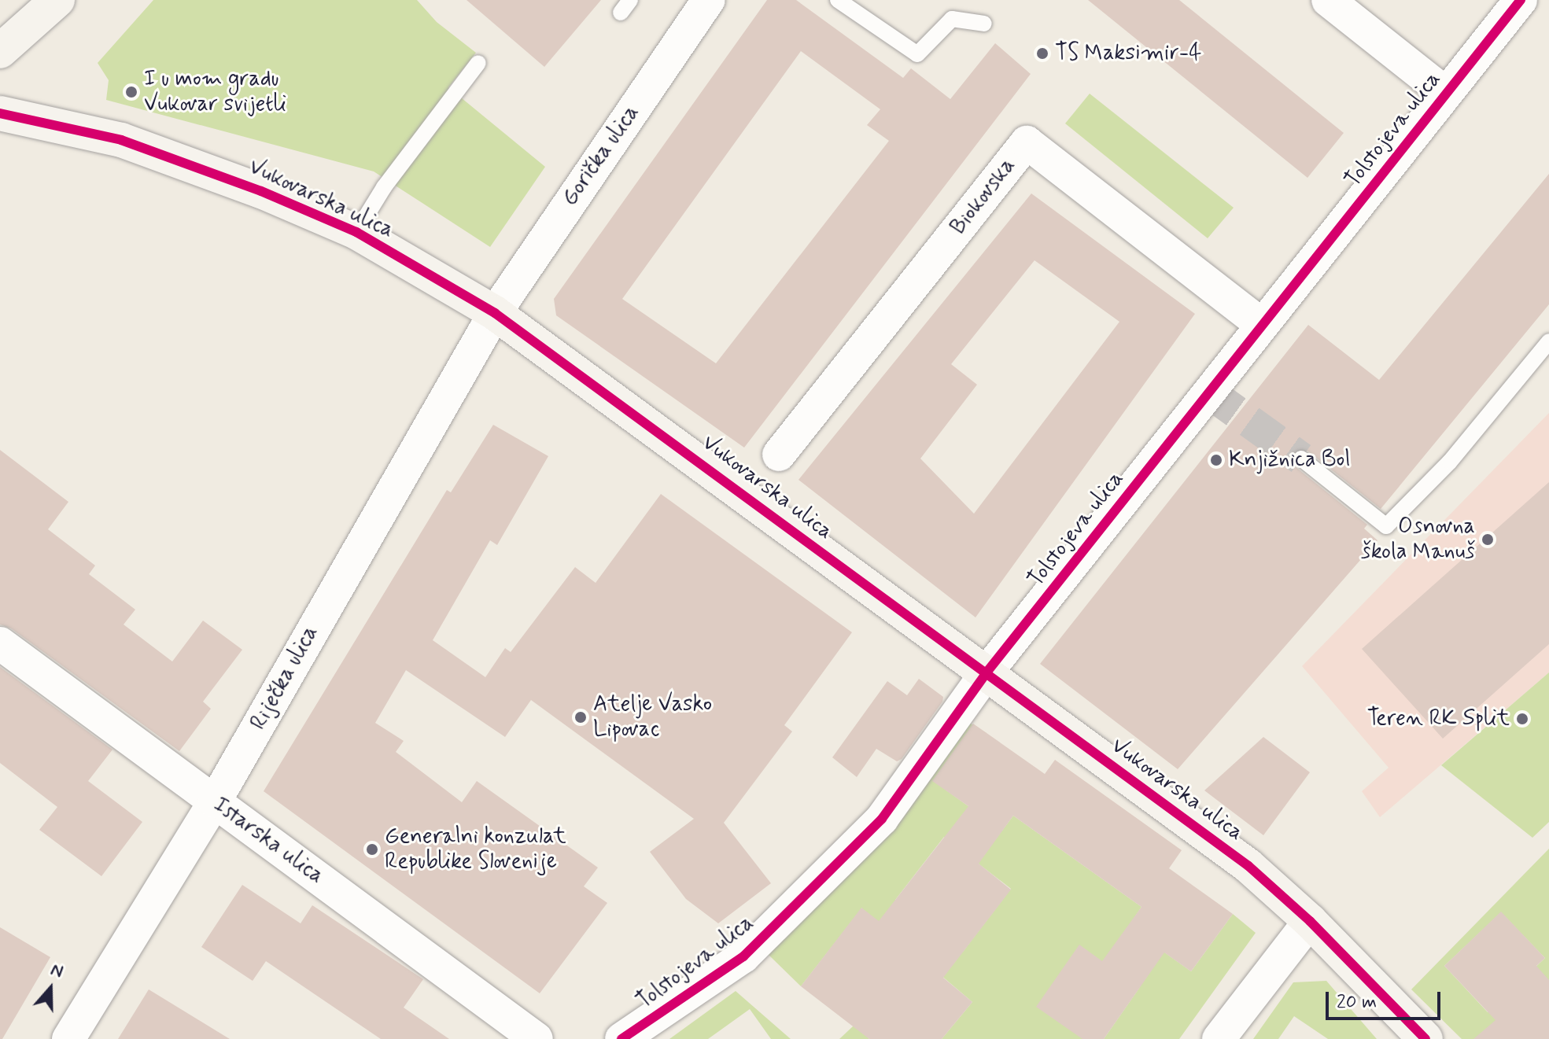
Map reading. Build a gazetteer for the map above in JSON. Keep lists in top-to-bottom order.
{
  "streets": {
    "street": [
      "Tolstojeva ulica",
      "Gorička ulica",
      "Biokovska",
      "Vukovarska ulica",
      "Riječka ulica",
      "Istarska ulica"
    ]
  },
  "crossings": [
    ["Tolstojeva ulica", "Biokovska"],
    ["Tolstojeva ulica", "Vukovarska ulica"],
    ["Gorička ulica", "Vukovarska ulica"],
    ["Gorička ulica", "Riječka ulica"],
    ["Vukovarska ulica", "Riječka ulica"],
    ["Riječka ulica", "Istarska ulica"]
  ],
  "places": [
    "TS Maksimir-4",
    "I u mom gradu Vukovar svijetli",
    "Knjižnica Bol",
    "Osnovna škola Manuš",
    "Atelje Vasko Lipovac",
    "Teren RK Split",
    "Generalni konzulat Republike Slovenije"
  ],
  "scale_bar": "20 m",
  "north": "top"
}
